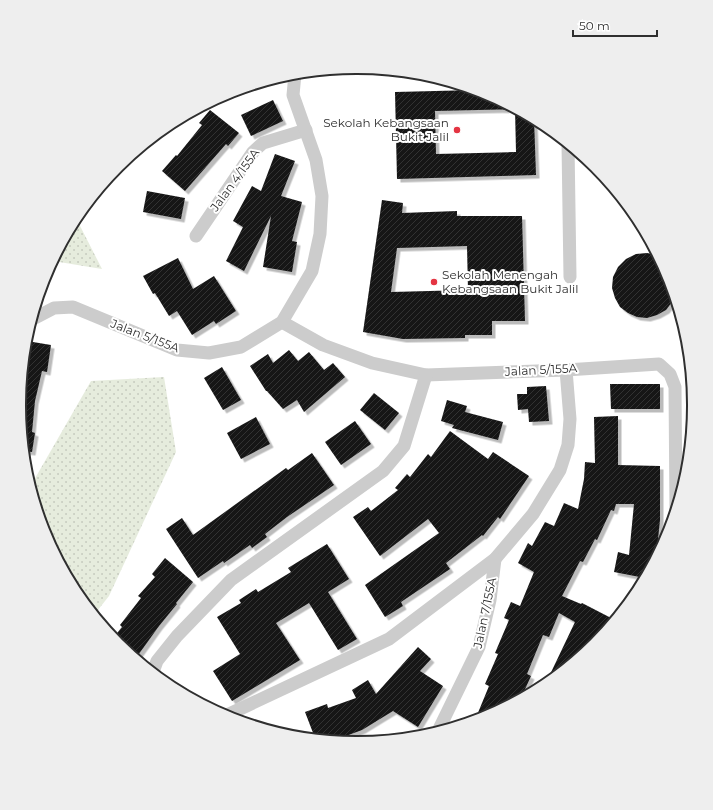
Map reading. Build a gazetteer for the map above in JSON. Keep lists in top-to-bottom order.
{
  "streets": {
    "street": ["Jalan 4/155A", "Jalan 5/155A", "Jalan 7/155A"]
  },
  "crossings": [
    ["Jalan 4/155A", "Jalan 5/155A"]
  ],
  "places": ["Sekolah Kebangsaan Bukit Jalil", "Sekolah Menengah Kebangsaan Bukit Jalil"],
  "scale_bar": "50 m"
}
